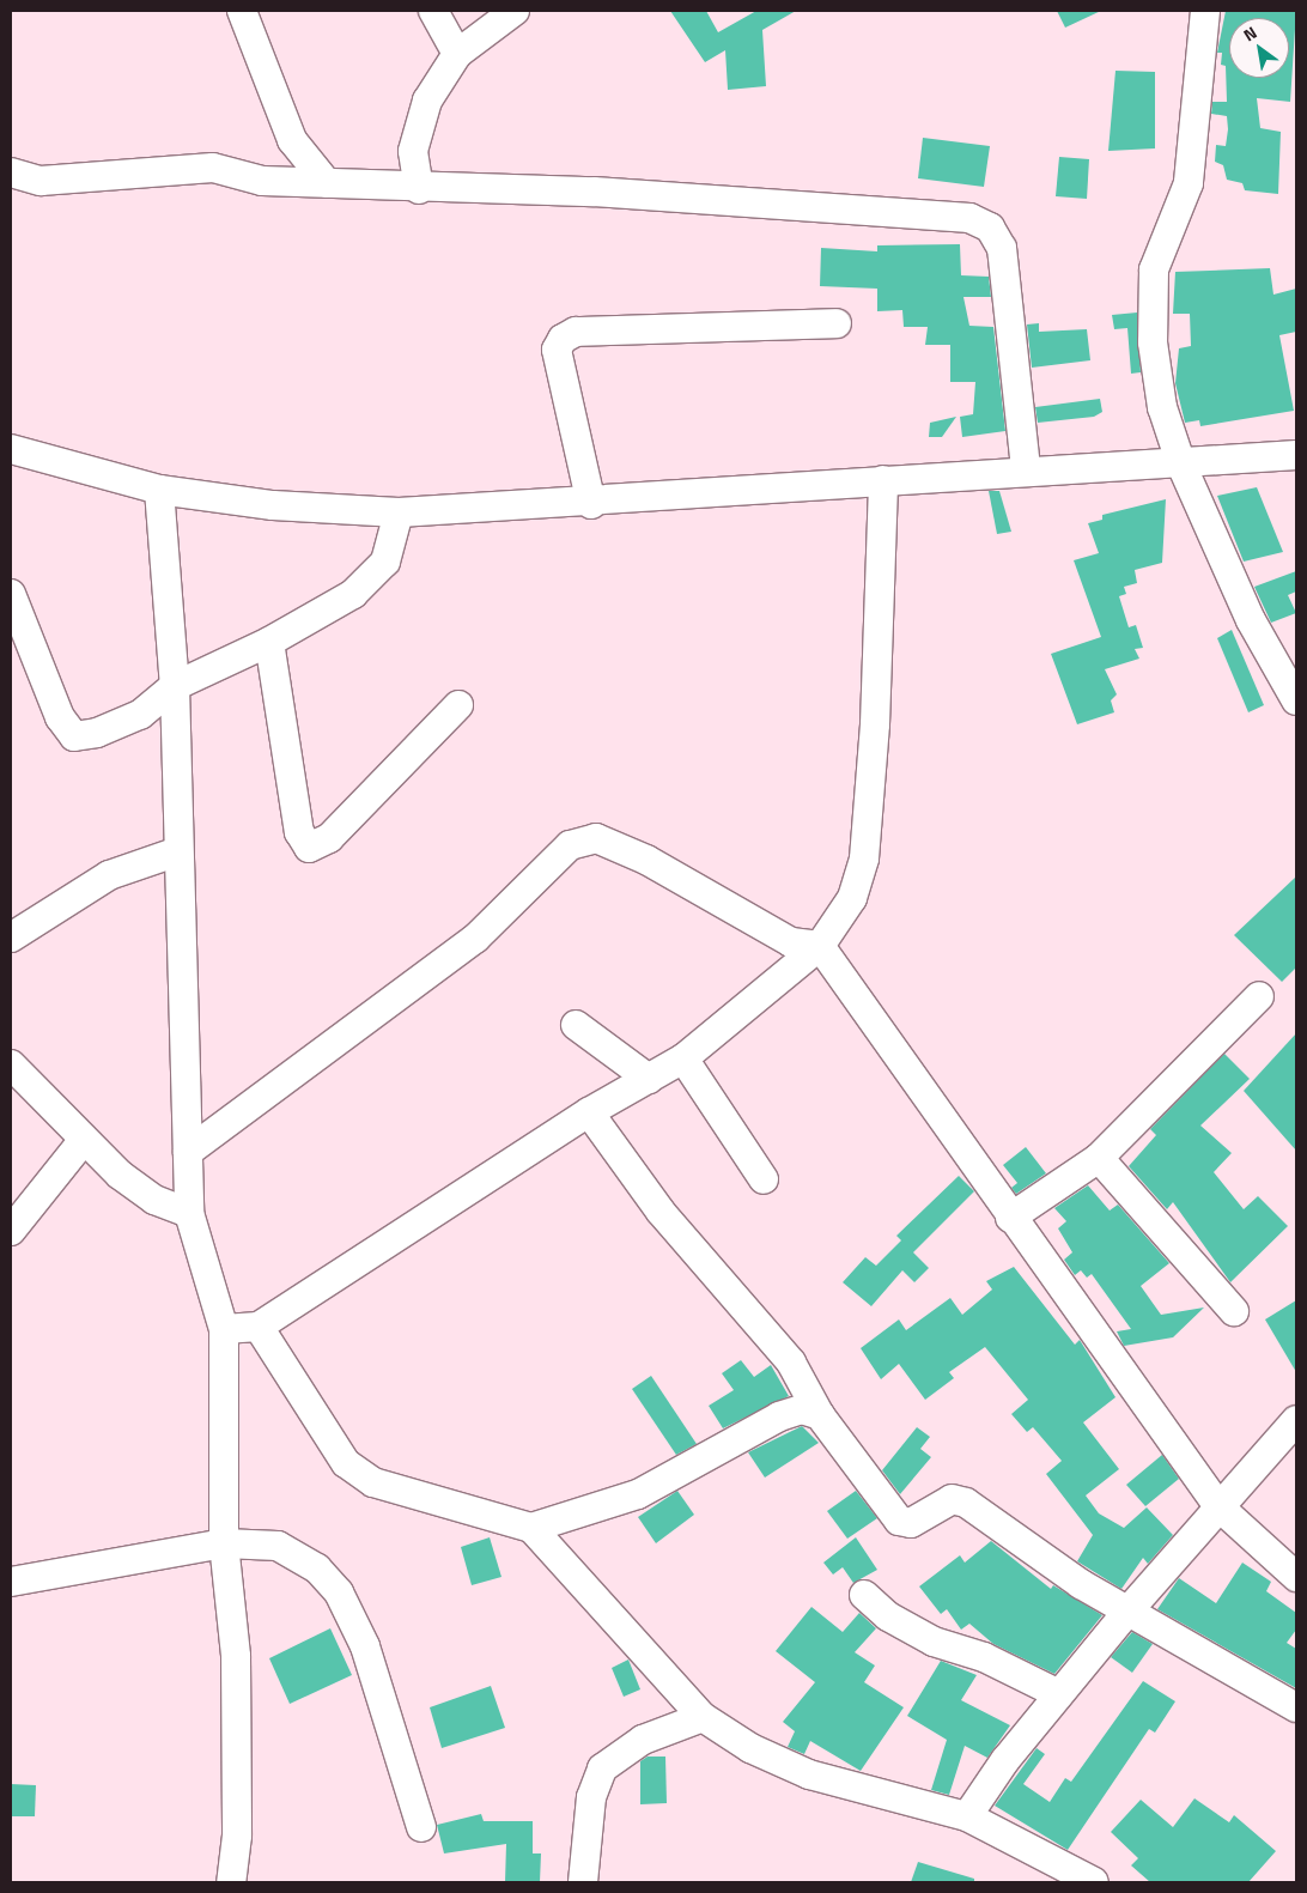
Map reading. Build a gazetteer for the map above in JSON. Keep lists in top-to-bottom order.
{
  "north": "top left"
}
